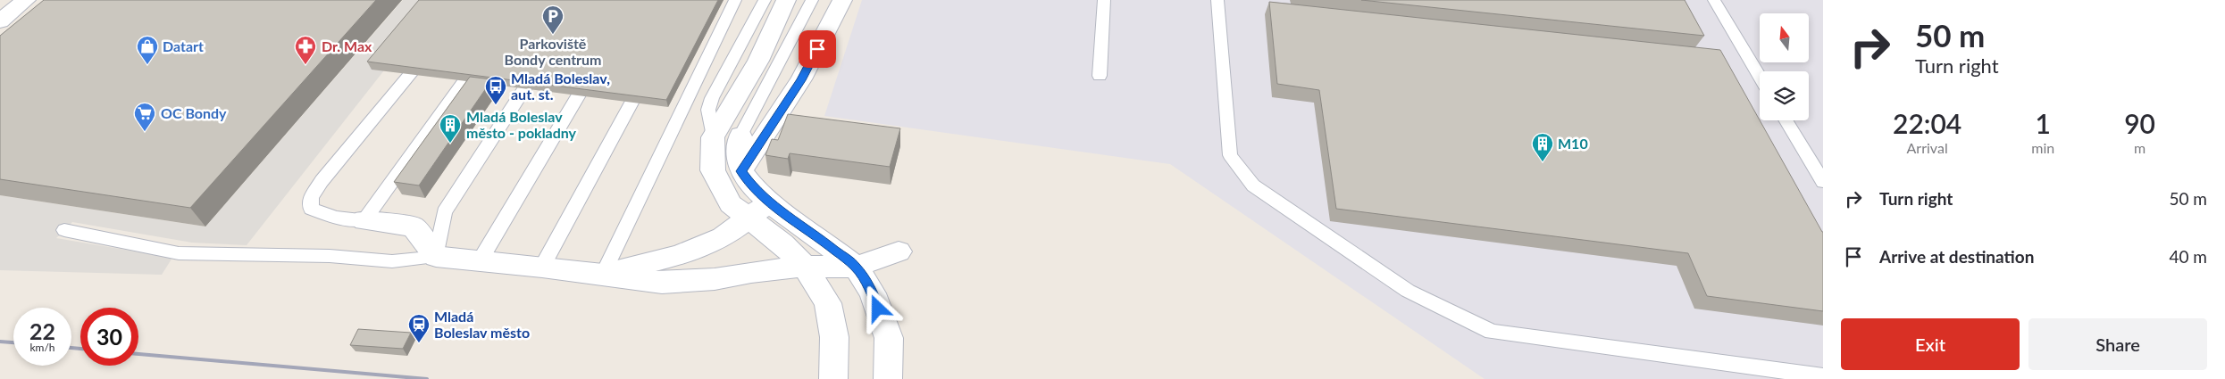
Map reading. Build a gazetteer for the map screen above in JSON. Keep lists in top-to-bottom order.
{
  "places": {
    "parking": ["Parkoviště Bondy centrum"],
    "shop": ["Datart"],
    "pharmacy": ["Dr. Max"],
    "bus stop": ["Mladá Boleslav, aut. st."],
    "supermarket": ["OC Bondy"],
    "building": ["Mladá Boleslav město - pokladny", "M10"],
    "station": ["Mladá Boleslav město"]
  },
  "north": "top",
  "page": {
    "turn": ["50 m", "Turn right"],
    "eta": [
      "22:04",
      "Arrival",
      "1",
      "min",
      "90",
      "m"
    ],
    "list": [
      {
        "name": "Turn right",
        "value": "50 m"
      },
      {
        "name": "Arrive at destination",
        "value": "40 m"
      }
    ],
    "speed": "22 km/h",
    "limit": "30",
    "buttons": ["Exit", "Share"]
  }
}
